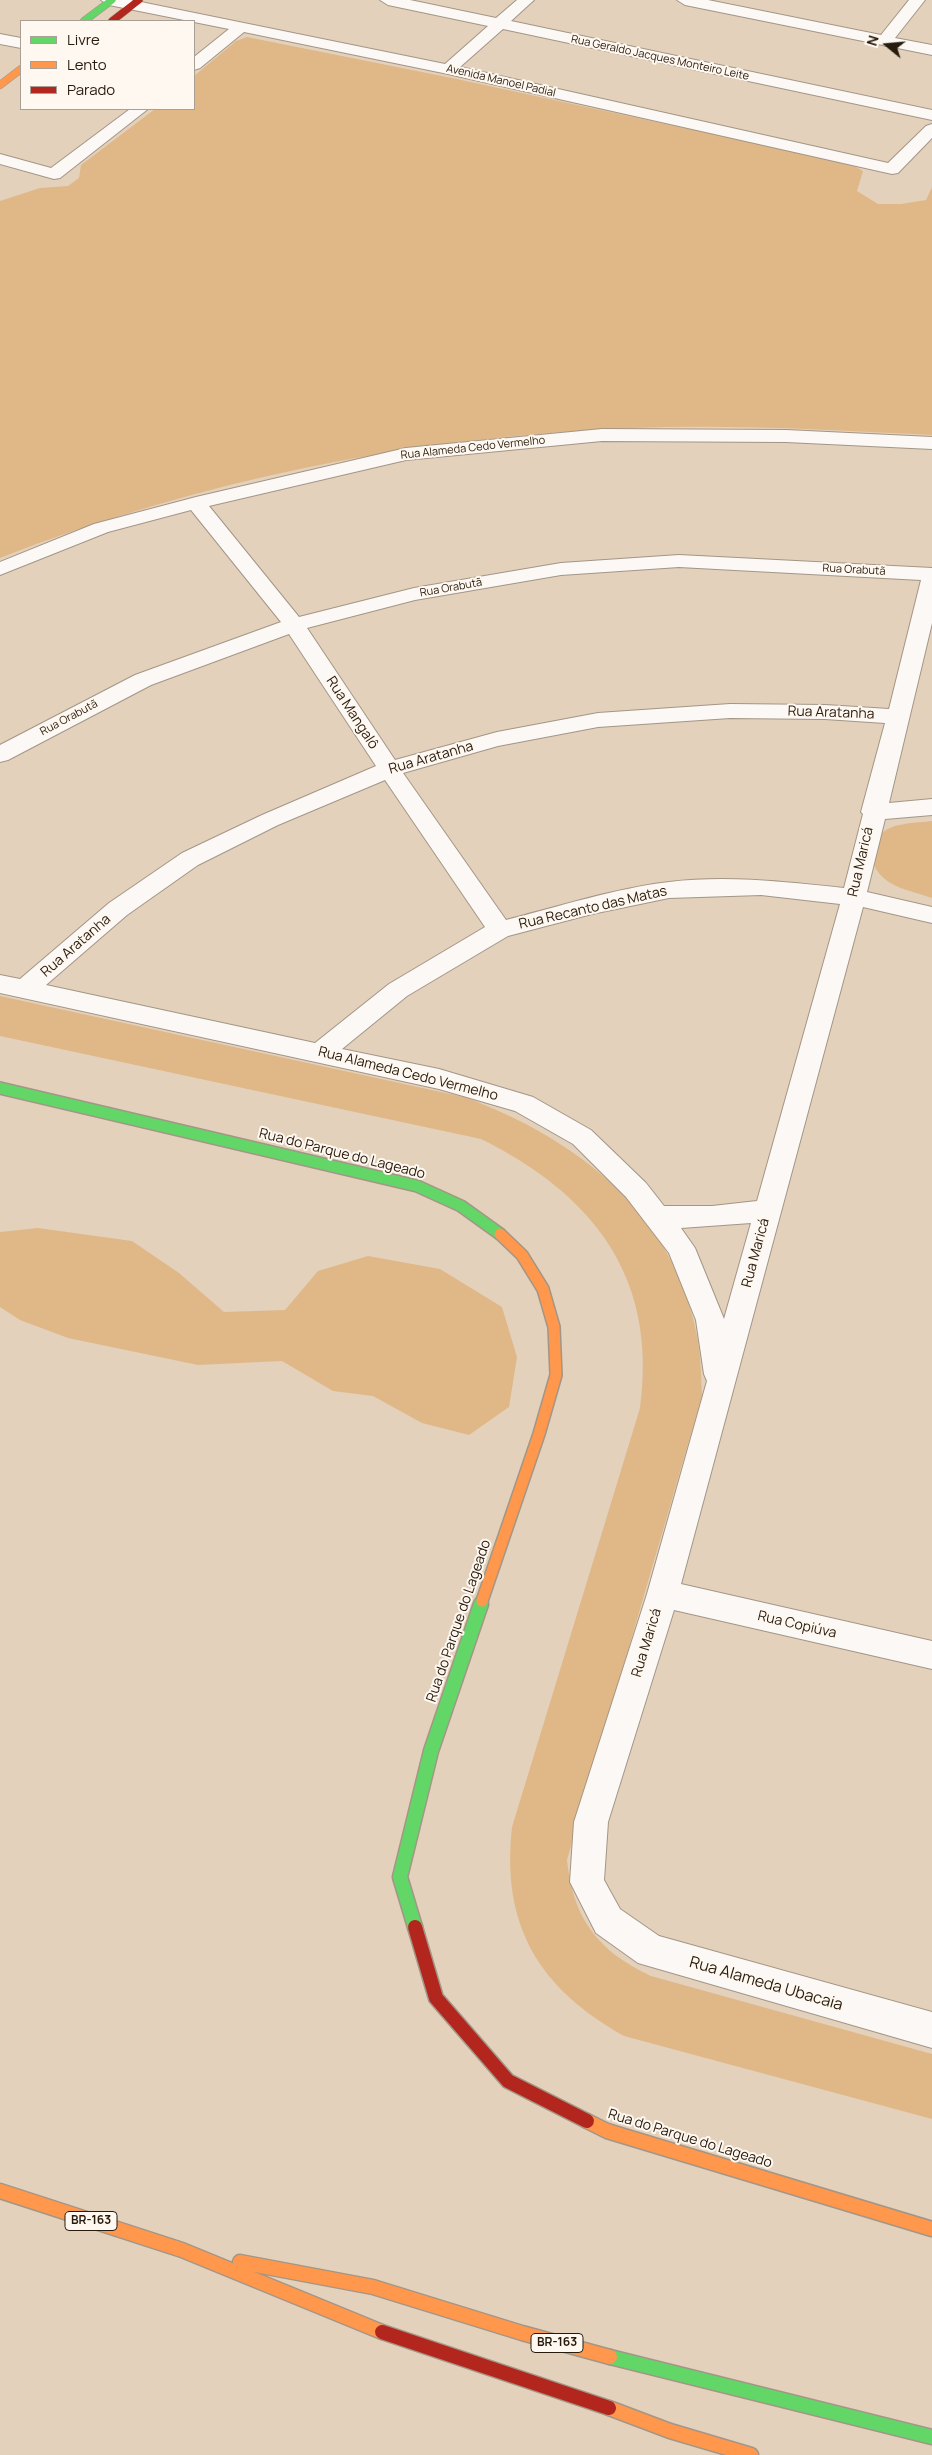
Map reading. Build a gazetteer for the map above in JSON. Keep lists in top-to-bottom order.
{
  "streets": {
    "main road": ["Rua do Parque do Lageado", "BR-163"],
    "street": [
      "Rua Geraldo Jacques Monteiro Leite",
      "Avenida Manoel Padial",
      "Rua Alameda Cedo Vermelho",
      "Rua Orabutã",
      "Rua Mangalô",
      "Rua Aratanha",
      "Rua Maricá",
      "Rua Recanto das Matas",
      "Rua Copiúva",
      "Rua Alameda Ubacaia"
    ]
  },
  "crossings": [
    ["Rua Alameda Cedo Vermelho", "Rua Mangalô"],
    ["Rua Alameda Cedo Vermelho", "Rua Aratanha"],
    ["Rua Alameda Cedo Vermelho", "Rua Maricá"],
    ["Rua Alameda Cedo Vermelho", "Rua Recanto das Matas"],
    ["Rua Orabutã", "Rua Mangalô"],
    ["Rua Mangalô", "Rua Aratanha"],
    ["Rua Mangalô", "Rua Recanto das Matas"],
    ["Rua Aratanha", "Rua Maricá"],
    ["Rua Maricá", "Rua Recanto das Matas"],
    ["Rua Maricá", "Rua Copiúva"],
    ["Rua Maricá", "Rua Alameda Ubacaia"]
  ],
  "legend": ["Livre", "Lento", "Parado"],
  "north": "left"
}
